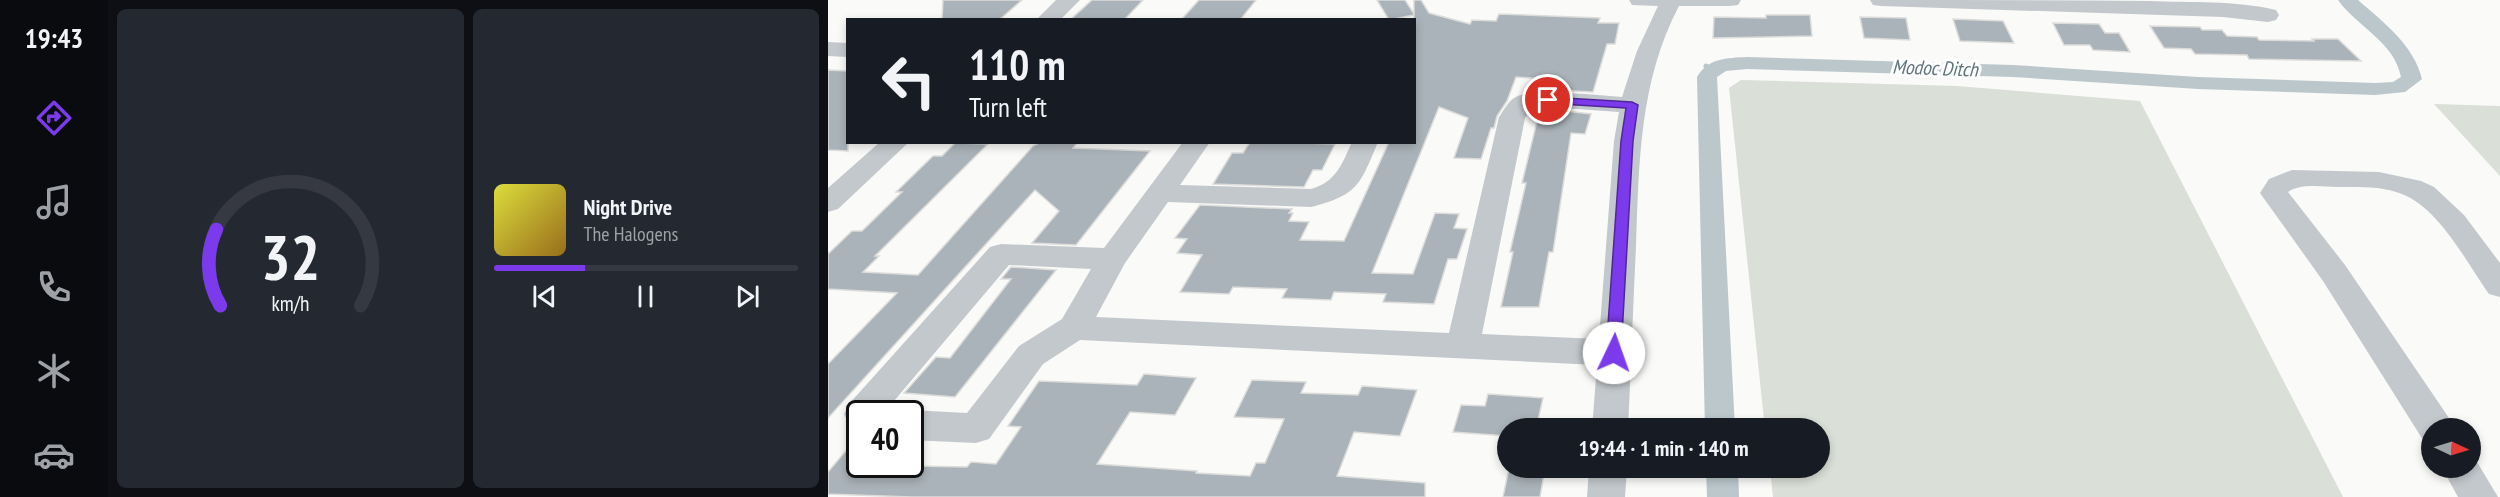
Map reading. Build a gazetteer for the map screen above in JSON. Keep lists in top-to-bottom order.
{
  "water": ["Modoc Ditch"],
  "north": "right",
  "page": {
    "tabs": "19:43",
    "turn": ["110 m", "Turn left"],
    "song": ["Night Drive", "The Halogens"],
    "limit": "40",
    "trip": "19:44 · 1 min · 140 m",
    "gauge": ["32", "km/h"]
  }
}
